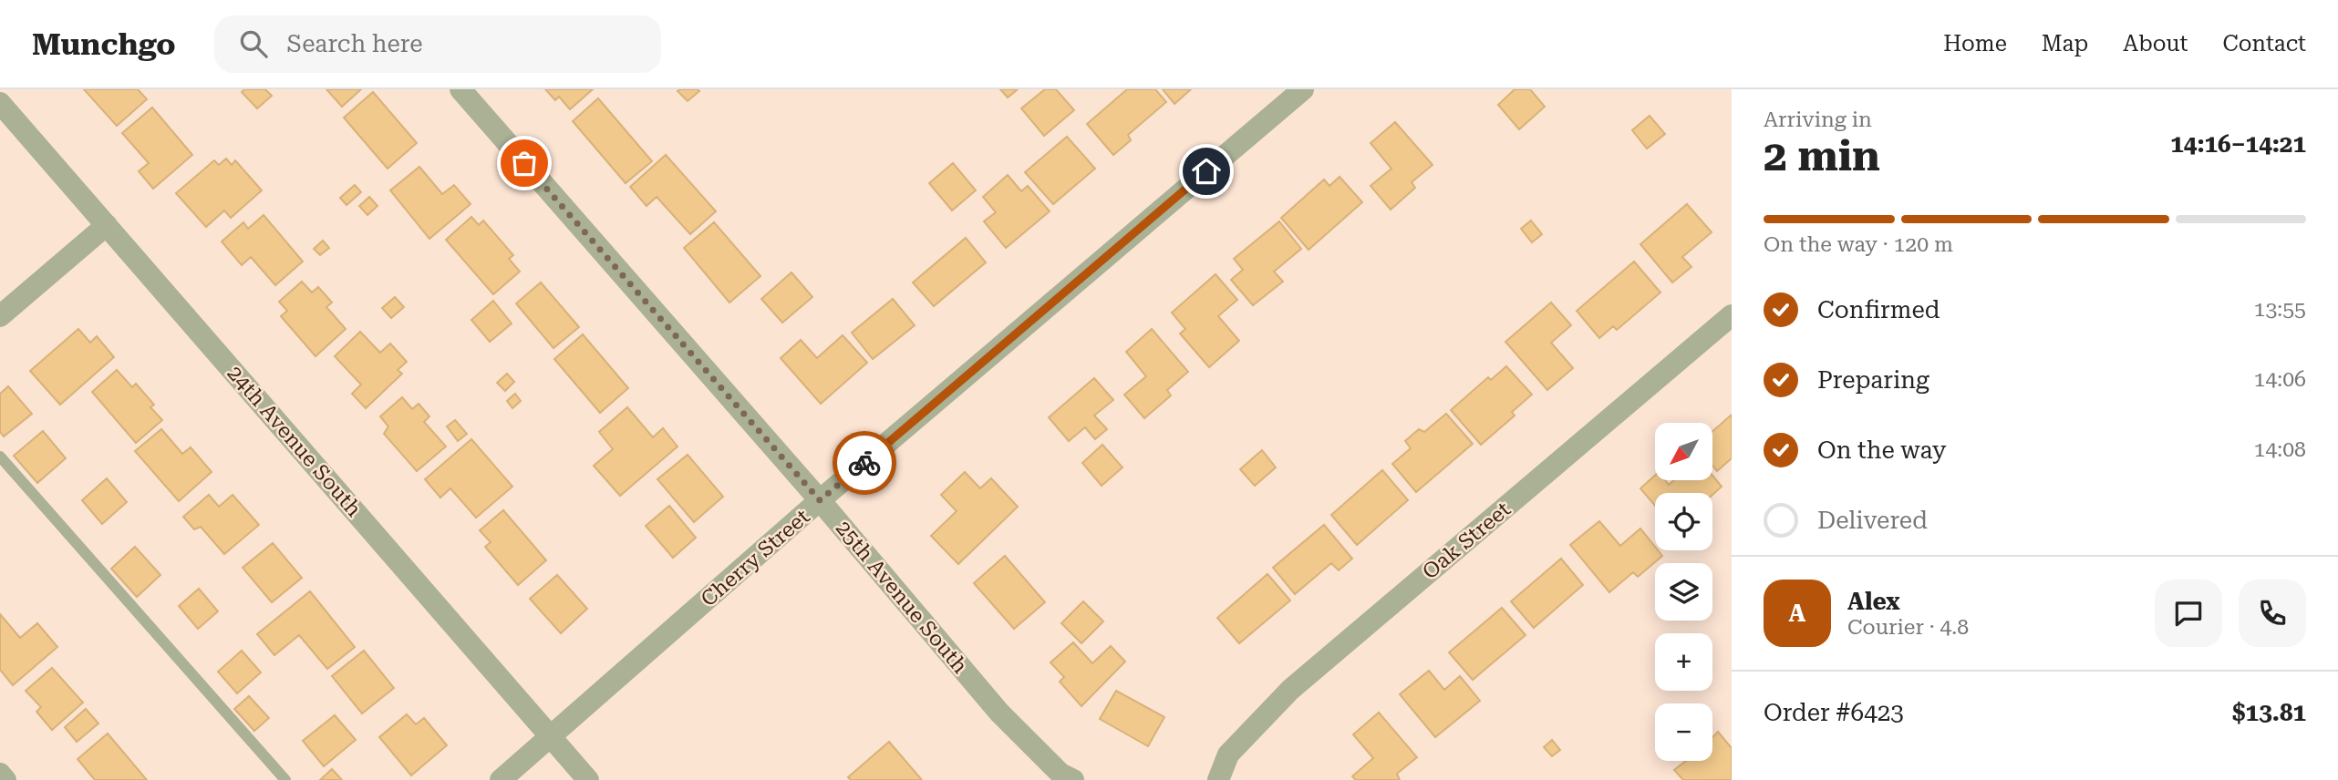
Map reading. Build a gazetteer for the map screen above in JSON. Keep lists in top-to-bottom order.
{
  "streets": {
    "street": [
      "24th Avenue South",
      "Oak Street",
      "Cherry Street",
      "25th Avenue South"
    ]
  },
  "crossings": [
    ["24th Avenue South", "Cherry Street"],
    ["Cherry Street", "25th Avenue South"]
  ],
  "north": "bottom left",
  "page": {
    "header": "Munchgo",
    "search": "Search here",
    "nav": [
      "Home",
      "Map",
      "About",
      "Contact"
    ],
    "heading": ["2 min", "Arriving in", "14:16–14:21"],
    "panel": [
      "Alex",
      "Courier · 4.8",
      "Order #6423",
      "$13.81"
    ],
    "bar": "On the way · 120 m",
    "list": [
      ["Confirmed", "13:55"],
      ["Preparing", "14:06"],
      ["On the way", "14:08"],
      "Delivered"
    ],
    "map_buttons": ["+", "−"],
    "round": "A"
  }
}
